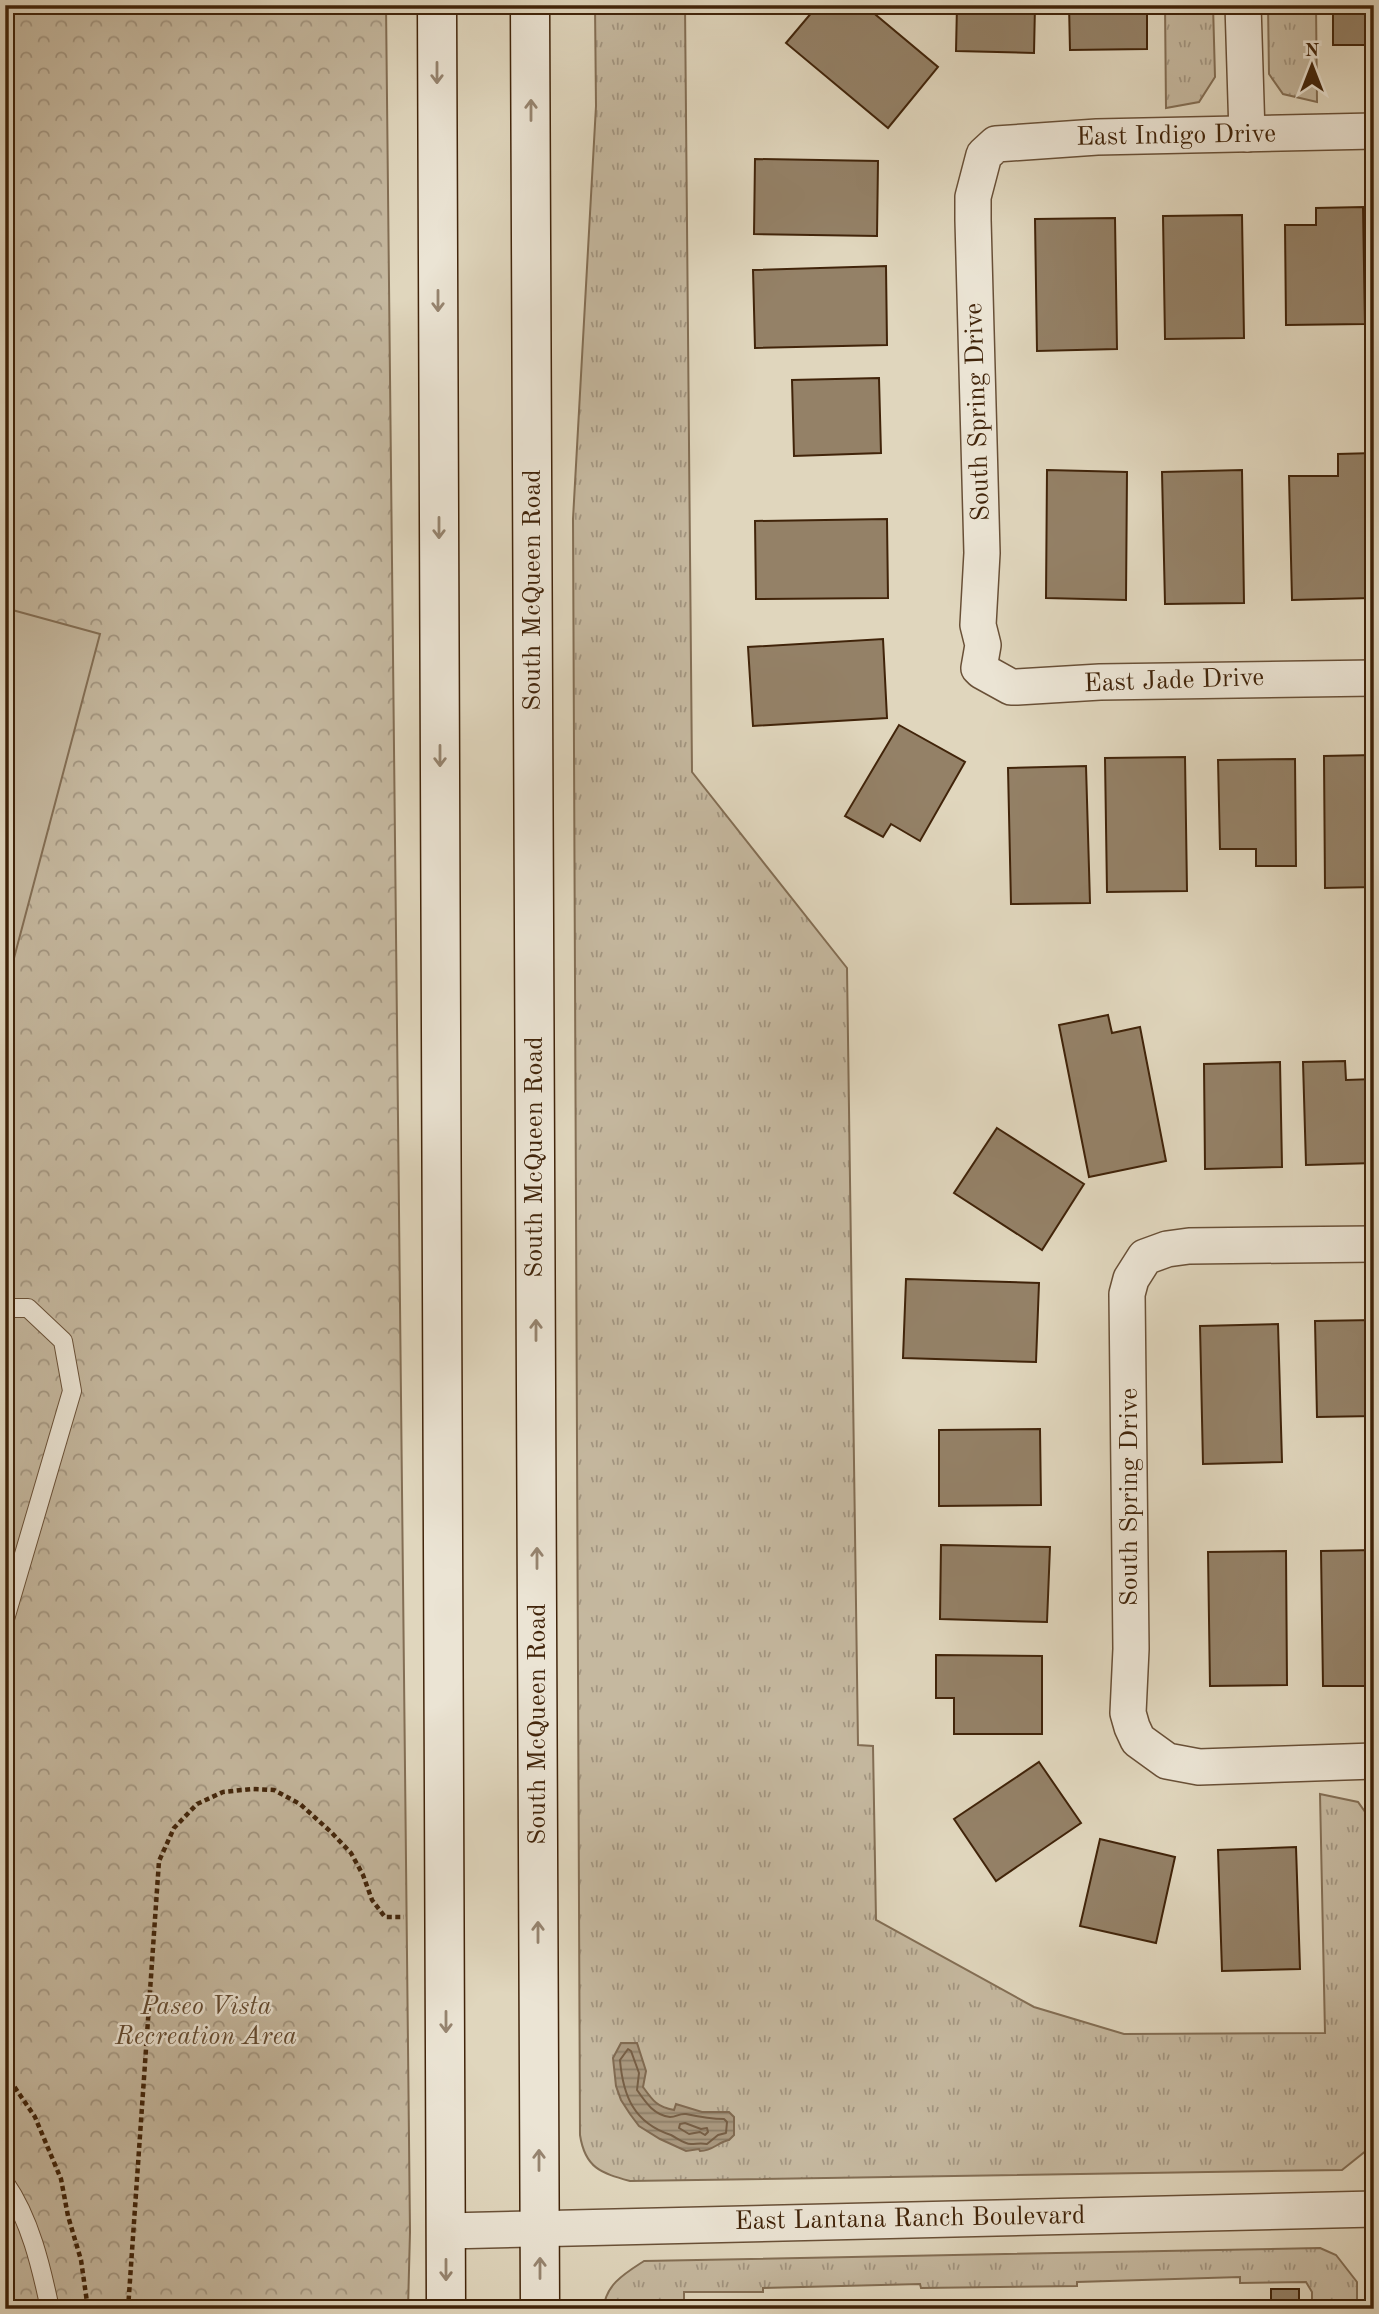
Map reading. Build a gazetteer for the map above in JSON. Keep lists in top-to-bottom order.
{
  "streets": {
    "main road": ["South McQueen Road"],
    "street": [
      "East Indigo Drive",
      "South Spring Drive",
      "East Jade Drive",
      "East Lantana Ranch Boulevard"
    ]
  },
  "crossings": [
    ["East Indigo Drive", "South Spring Drive"],
    ["South Spring Drive", "East Jade Drive"],
    ["South McQueen Road", "East Lantana Ranch Boulevard"]
  ],
  "parks": ["Paseo Vista Recreation Area"],
  "north": "top"
}
